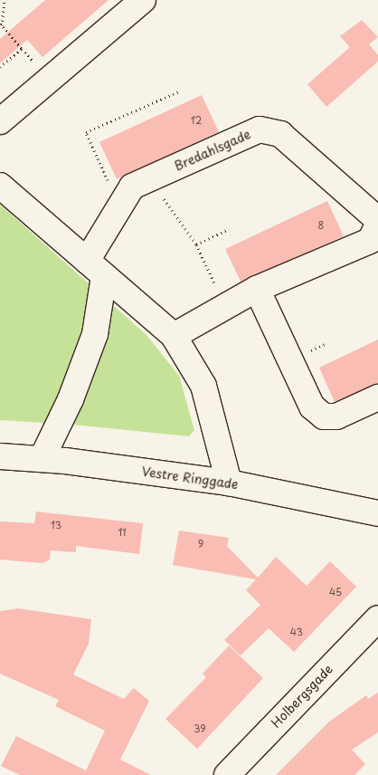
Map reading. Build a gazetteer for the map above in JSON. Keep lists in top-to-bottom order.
{
  "streets": {
    "street": ["Bredahlsgade", "Vestre Ringgade", "Holbergsgade"]
  },
  "crossings": [
    ["Bredahlsgade", "Vestre Ringgade"]
  ],
  "house_numbers": [
    "12",
    "8",
    "13",
    "11",
    "9",
    "45",
    "43",
    "39"
  ]
}
